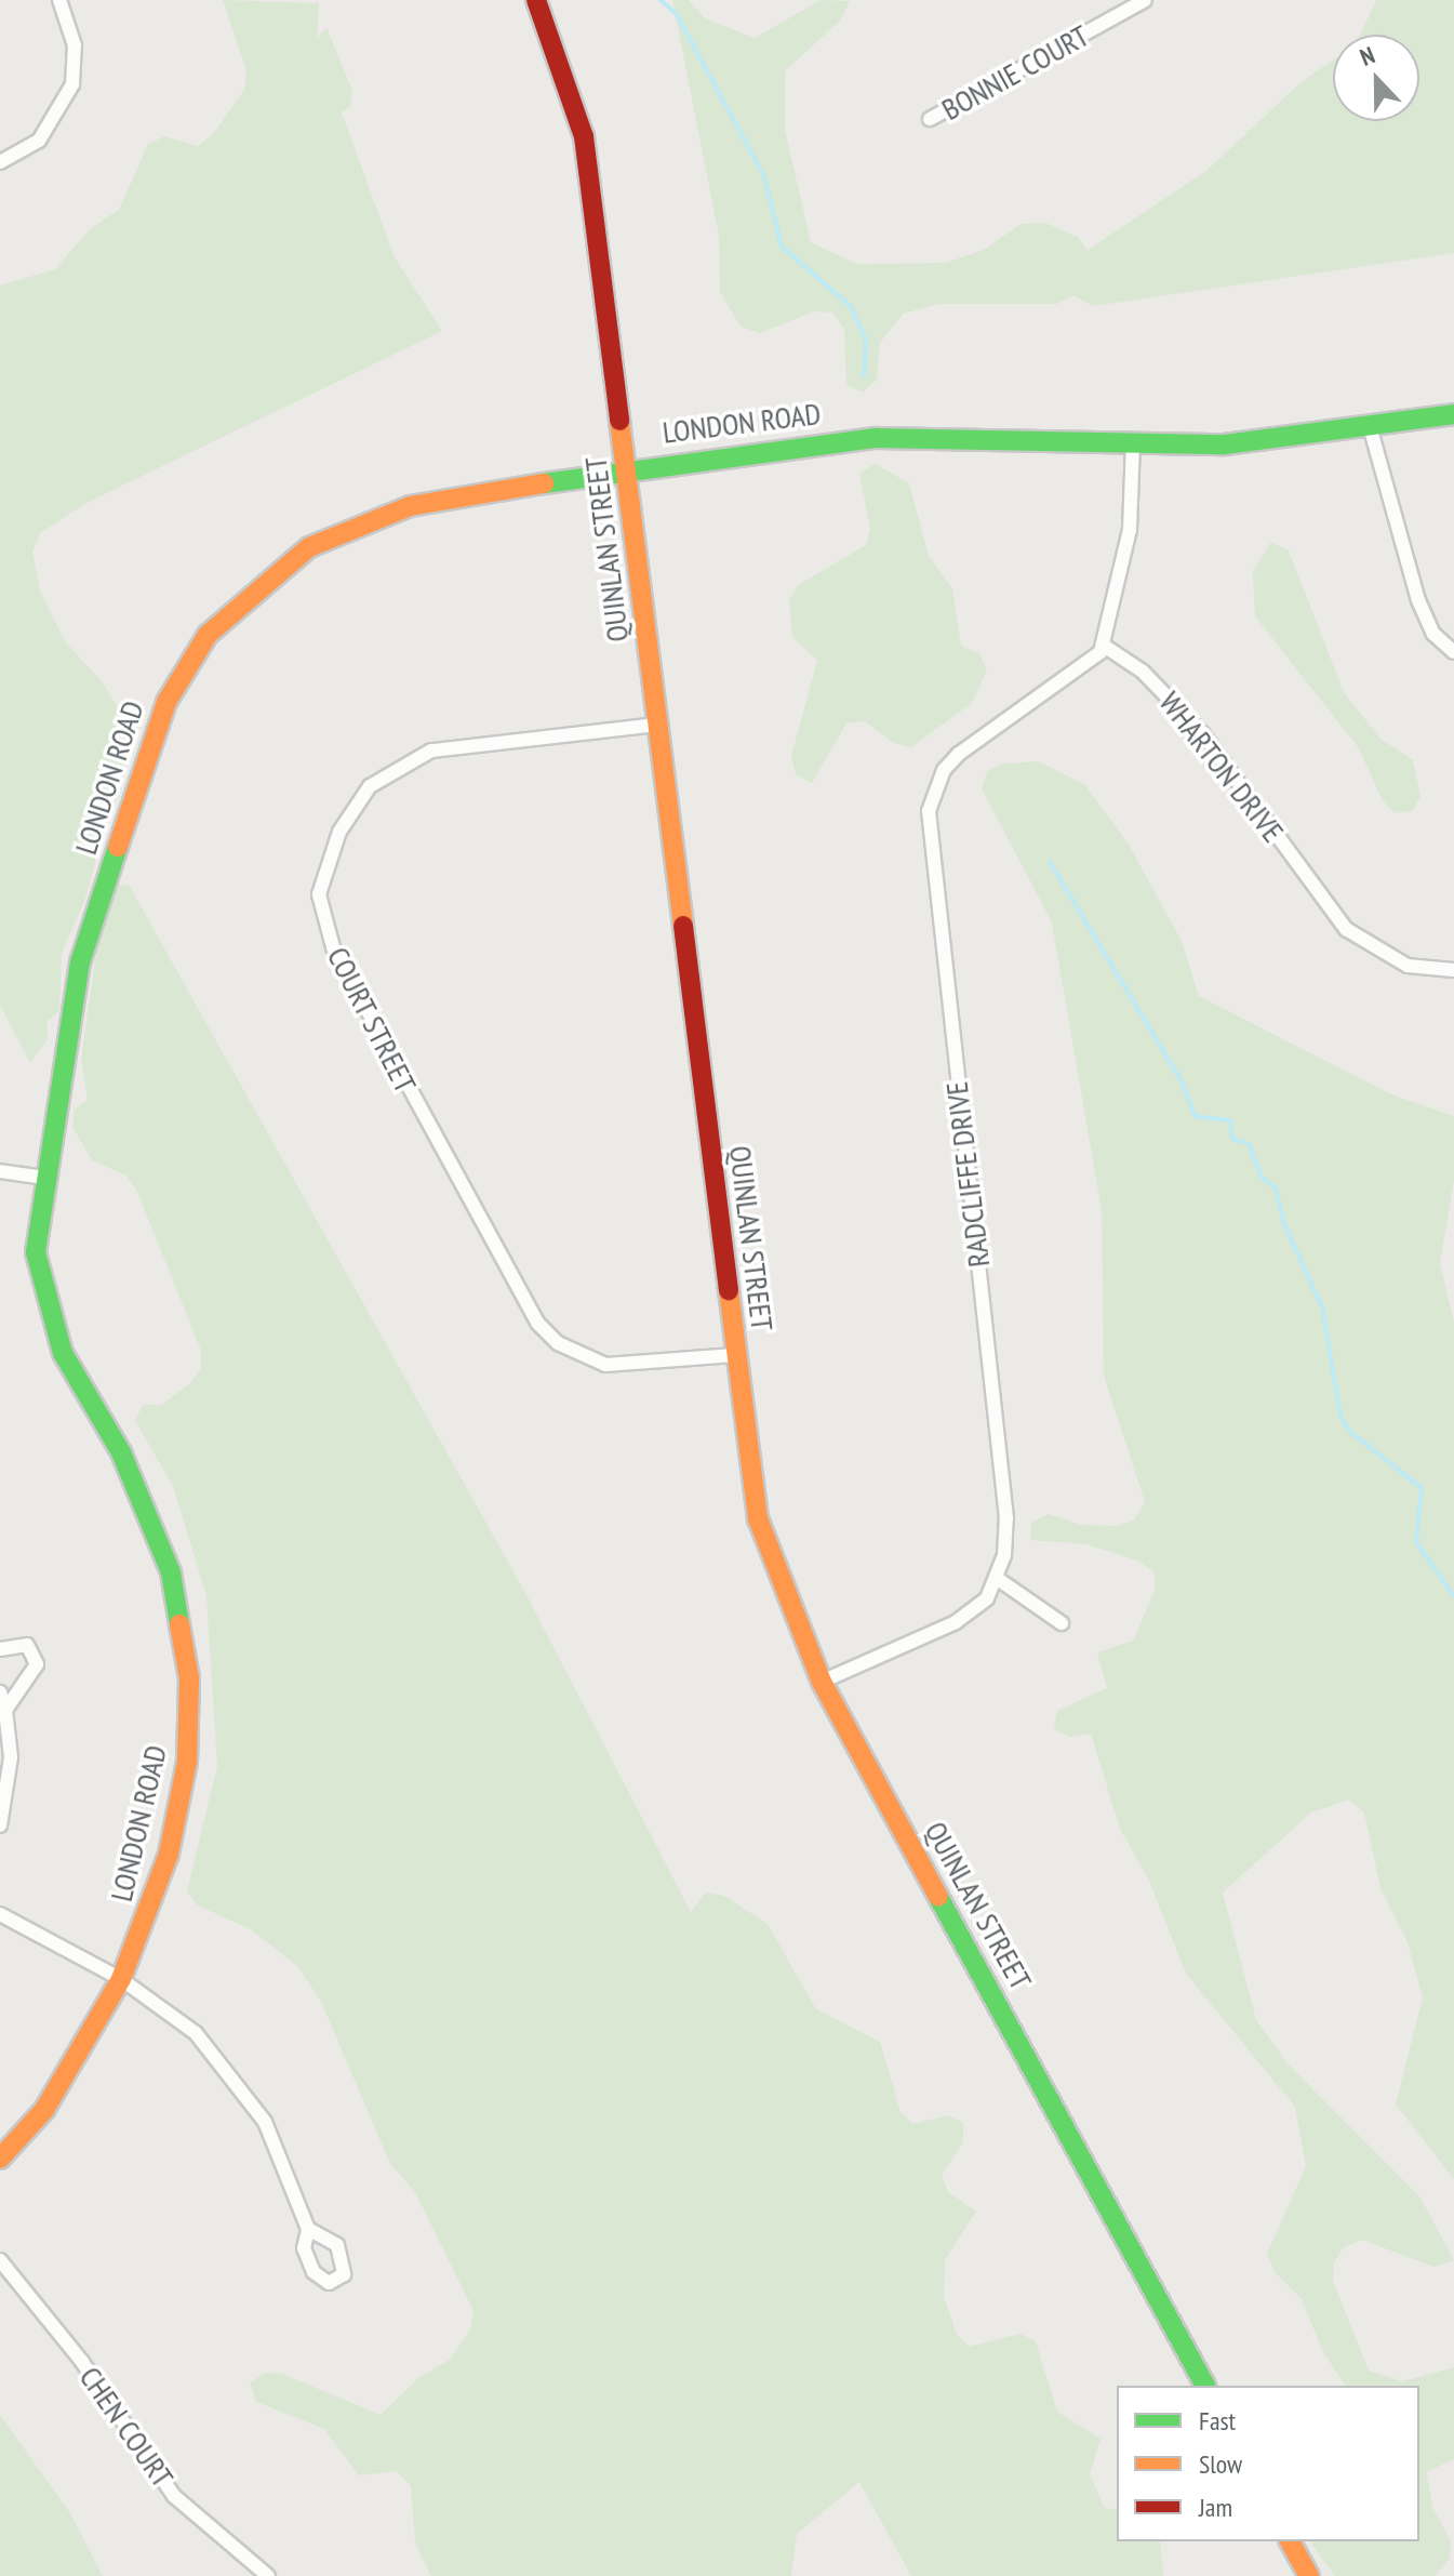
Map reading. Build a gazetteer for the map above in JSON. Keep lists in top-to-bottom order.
{
  "streets": {
    "street": [
      "BONNIE COURT",
      "LONDON ROAD",
      "QUINLAN STREET",
      "WHARTON DRIVE",
      "COURT STREET",
      "RADCLIFFE DRIVE",
      "CHEN COURT"
    ]
  },
  "crossings": [
    ["LONDON ROAD", "QUINLAN STREET"],
    ["QUINLAN STREET", "COURT STREET"],
    ["WHARTON DRIVE", "RADCLIFFE DRIVE"]
  ],
  "legend": ["Fast", "Slow", "Jam"],
  "north": "top"
}
